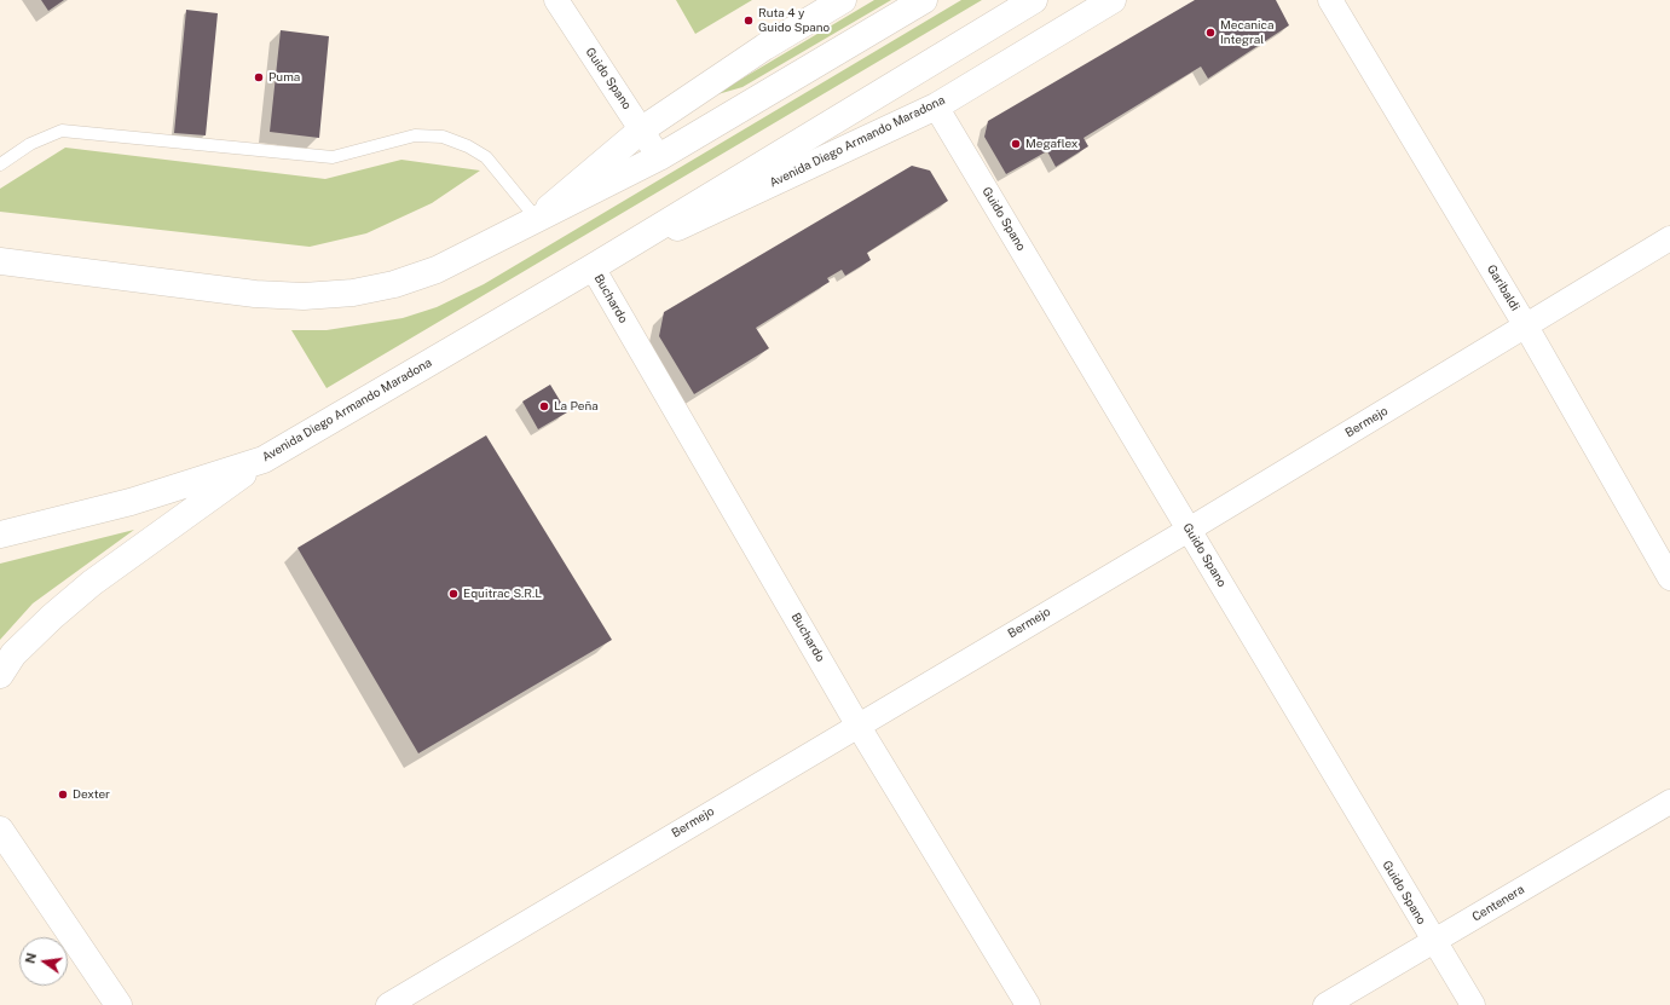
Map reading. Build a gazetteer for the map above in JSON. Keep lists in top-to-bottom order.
{
  "streets": {
    "main road": ["Avenida Diego Armando Maradona"],
    "street": [
      "Guido Spano",
      "Garibaldi",
      "Buchardo",
      "Bermejo",
      "Centenera"
    ]
  },
  "crossings": [
    ["Guido Spano", "Avenida Diego Armando Maradona"],
    ["Guido Spano", "Bermejo"],
    ["Guido Spano", "Centenera"],
    ["Avenida Diego Armando Maradona", "Buchardo"],
    ["Garibaldi", "Bermejo"],
    ["Buchardo", "Bermejo"]
  ],
  "places": [
    "Ruta 4 y Guido Spano",
    "Mecanica Integral",
    "Puma",
    "Megaflex",
    "La Peña",
    "Equitrac S.R.L",
    "Dexter"
  ],
  "north": "left"
}
